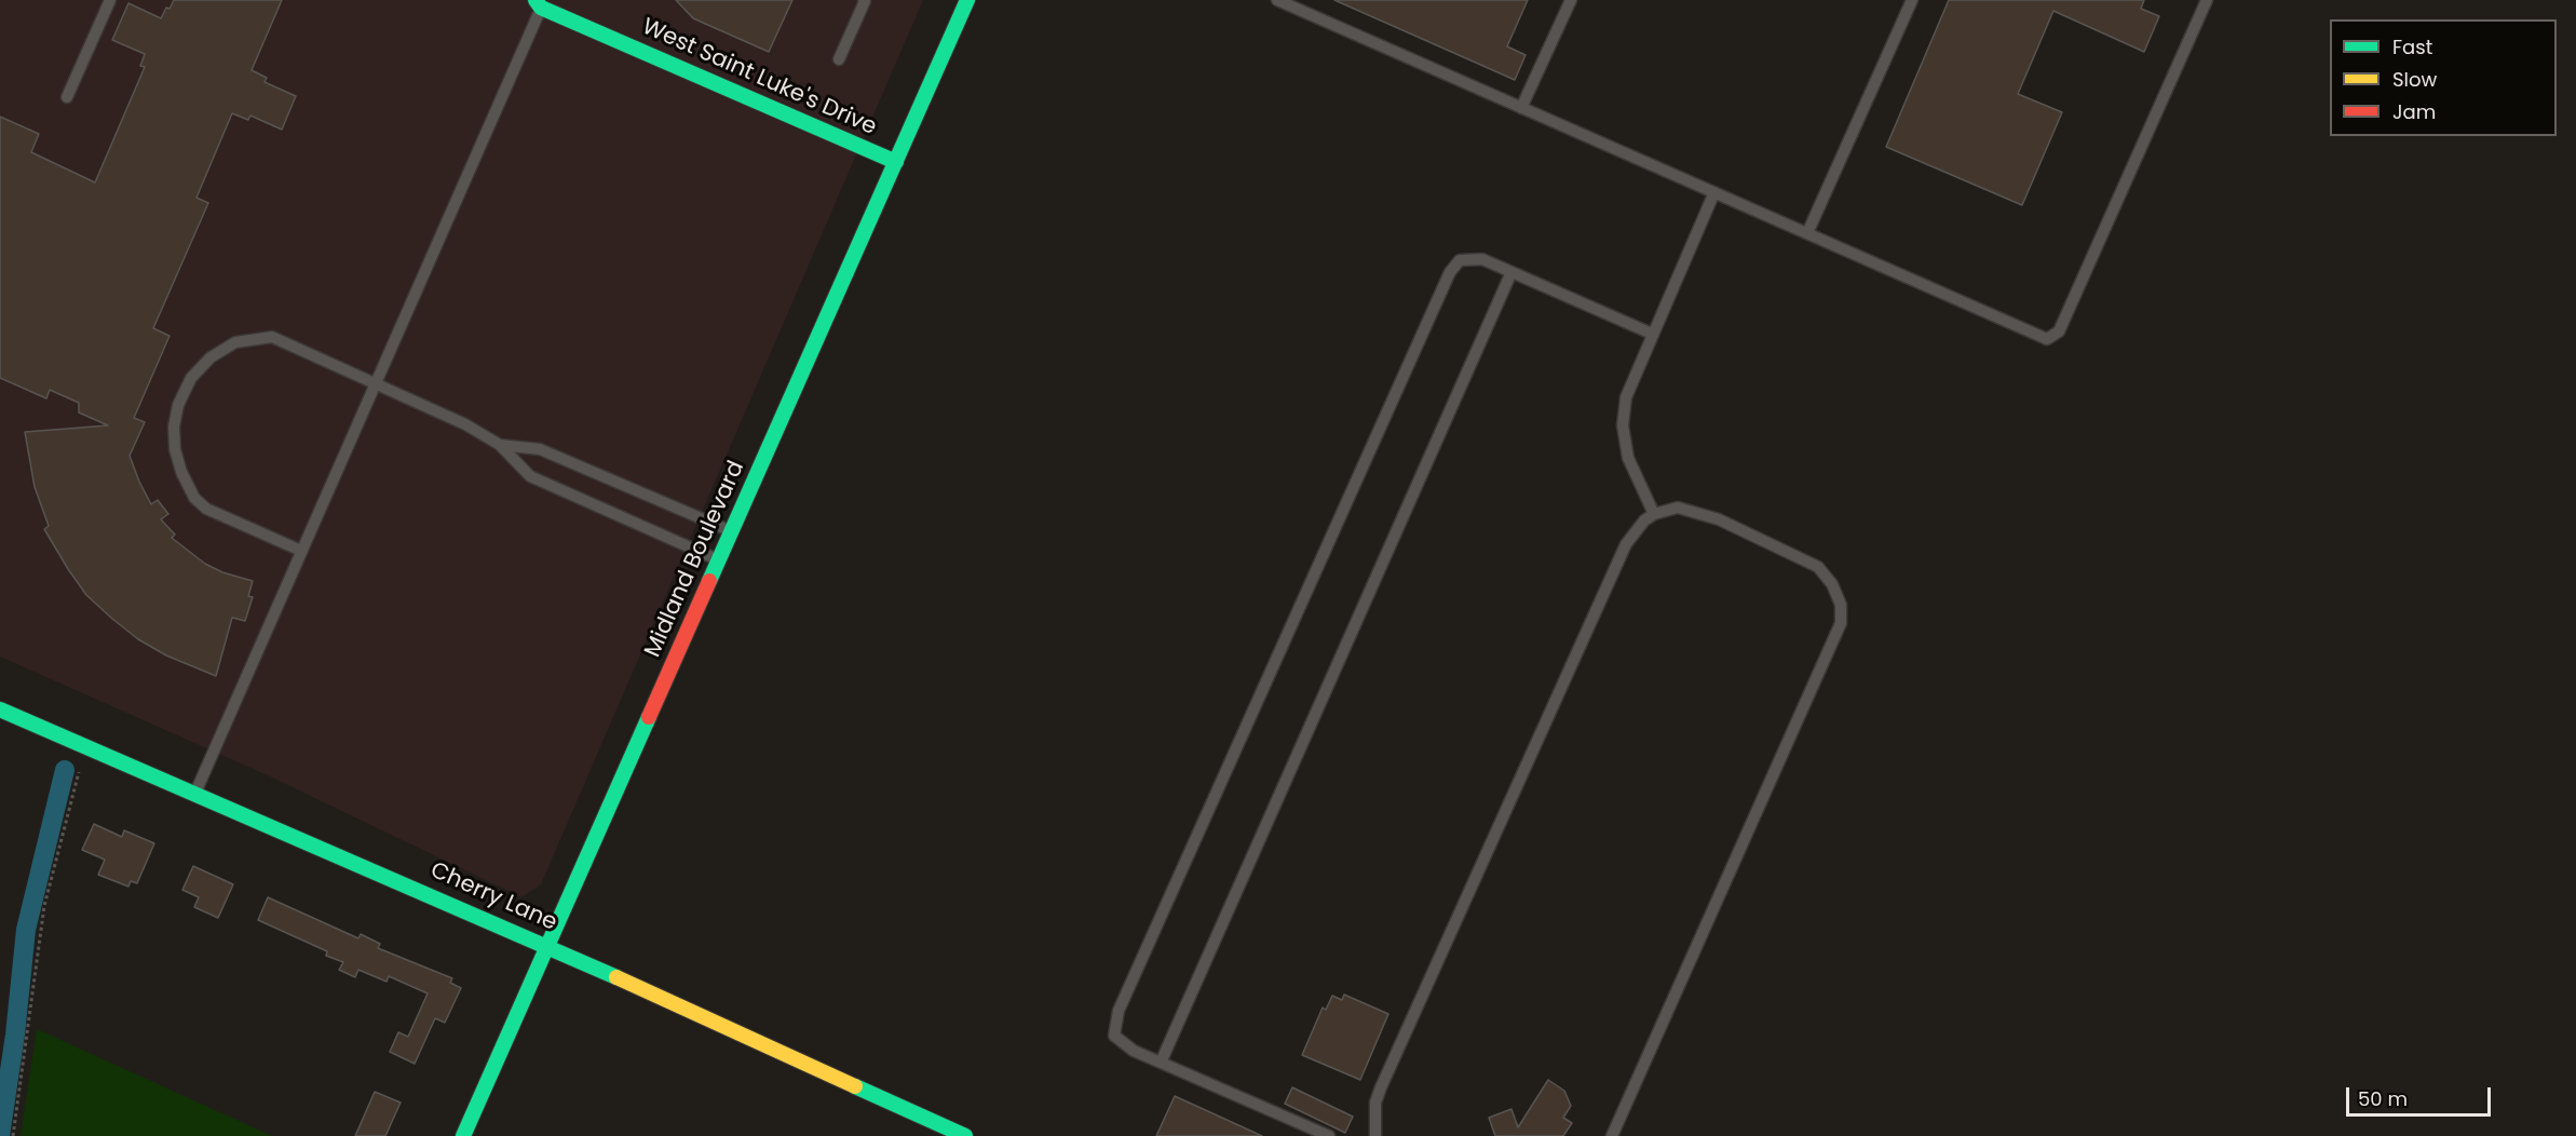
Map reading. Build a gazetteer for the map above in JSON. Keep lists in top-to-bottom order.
{
  "streets": {
    "main road": ["West Saint Luke's Drive", "Midland Boulevard", "Cherry Lane"]
  },
  "crossings": [
    ["West Saint Luke's Drive", "Midland Boulevard"],
    ["Midland Boulevard", "Cherry Lane"]
  ],
  "legend": ["Fast", "Slow", "Jam"],
  "scale_bar": "50 m"
}
